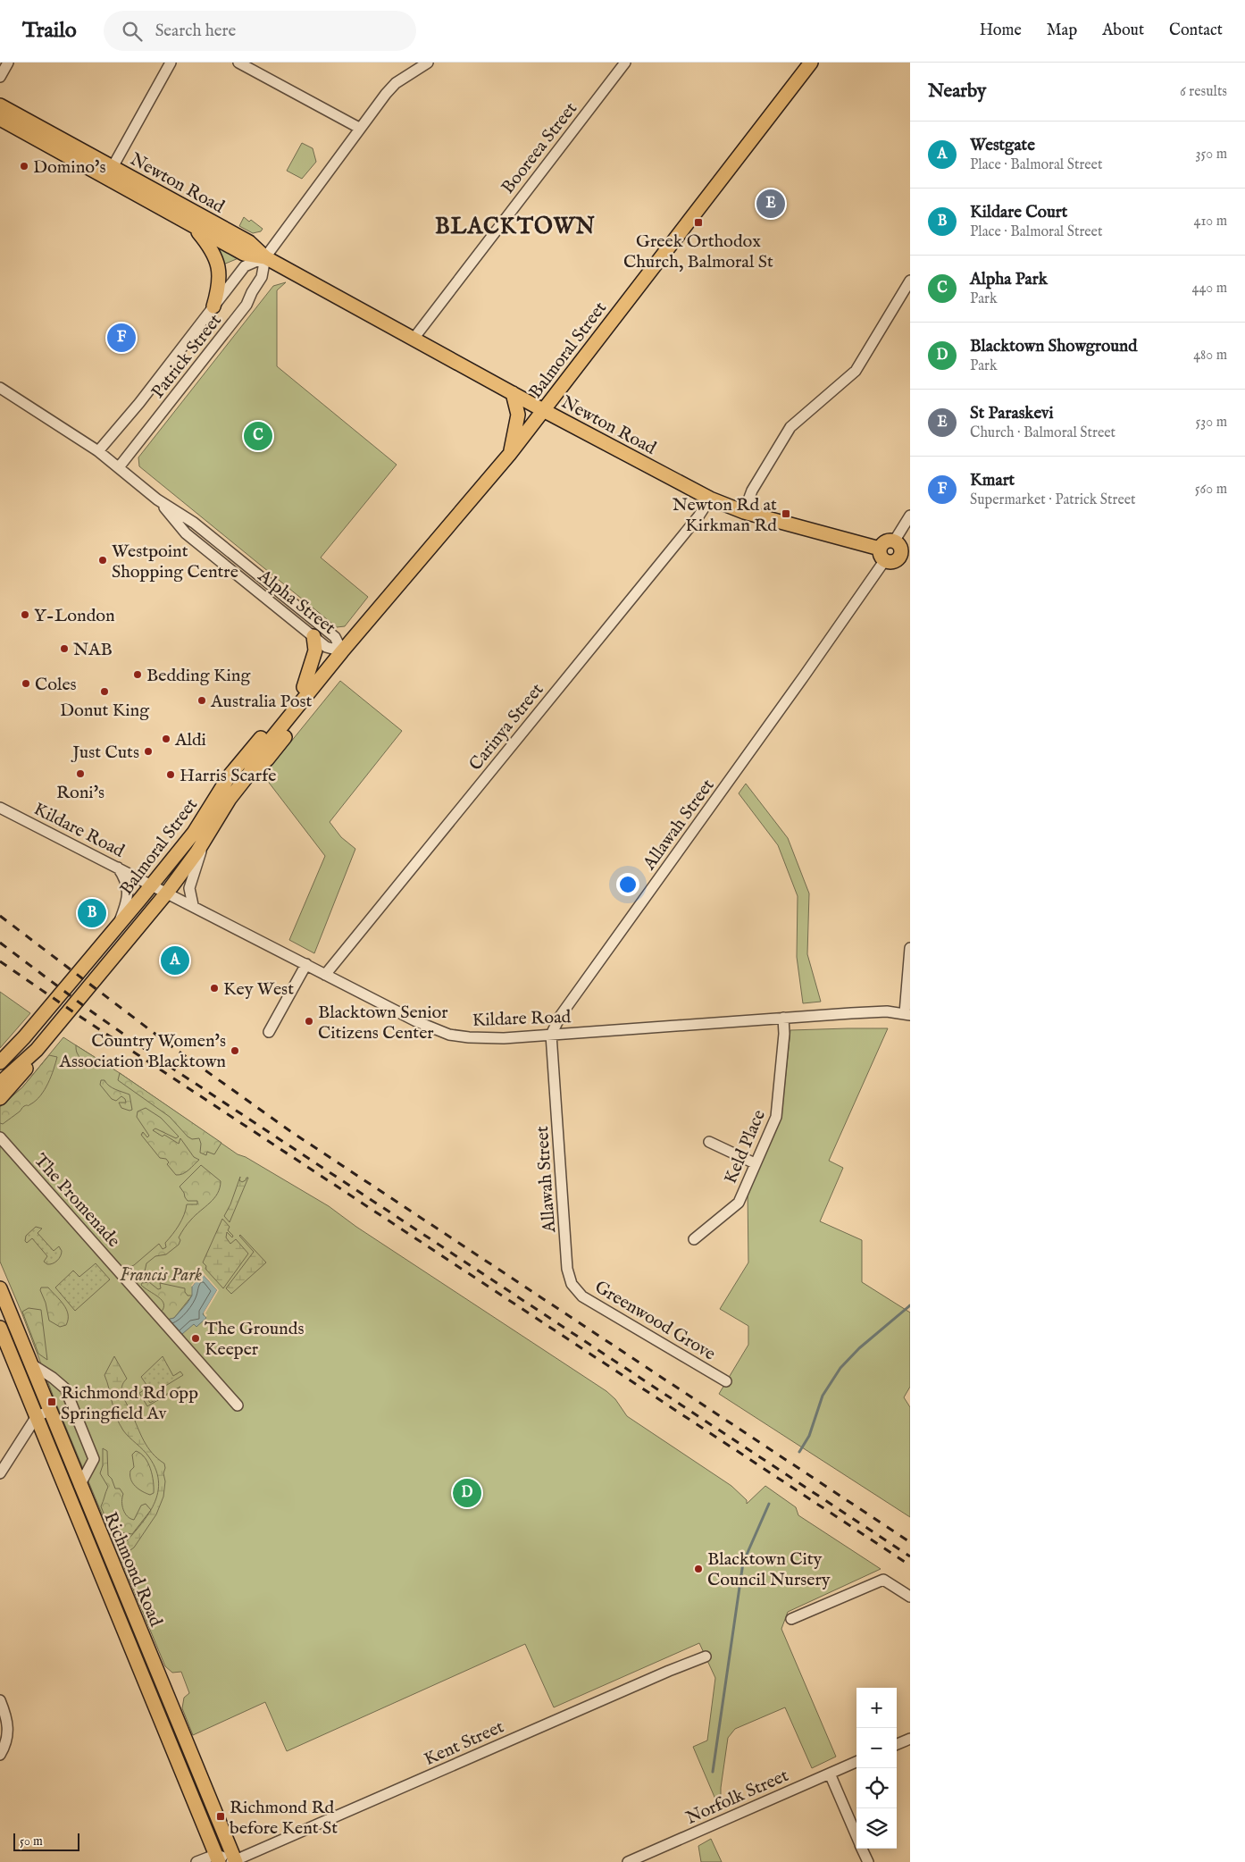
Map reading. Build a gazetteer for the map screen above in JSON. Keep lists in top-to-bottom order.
{
  "streets": {
    "main road": ["Newton Road", "Balmoral Street", "Richmond Road"],
    "street": [
      "Booreea Street",
      "Patrick Street",
      "Alpha Street",
      "Carinya Street",
      "Allawah Street",
      "Kildare Road",
      "Keld Place",
      "The Promenade",
      "Greenwood Grove",
      "Kent Street",
      "Norfolk Street"
    ]
  },
  "crossings": [
    ["Booreea Street", "Newton Road"],
    ["Newton Road", "Balmoral Street"],
    ["Newton Road", "Patrick Street"],
    ["Newton Road", "Carinya Street"],
    ["Newton Road", "Allawah Street"],
    ["Balmoral Street", "Alpha Street"],
    ["Balmoral Street", "Kildare Road"],
    ["Patrick Street", "Alpha Street"],
    ["Carinya Street", "Kildare Road"],
    ["Allawah Street", "Kildare Road"],
    ["Allawah Street", "Greenwood Grove"],
    ["Kildare Road", "Keld Place"],
    ["Richmond Road", "Kent Street"]
  ],
  "districts": ["BLACKTOWN"],
  "parks": ["Francis Park"],
  "places": {
    "other": [
      "Domino's",
      "Westpoint Shopping Centre",
      "Y-London",
      "NAB",
      "Bedding King",
      "Coles",
      "Donut King",
      "Australia Post",
      "Aldi",
      "Just Cuts",
      "Roni's",
      "Harris Scarfe",
      "Key West",
      "Blacktown Senior Citizens Center",
      "Country Women's Association Blacktown",
      "The Grounds Keeper",
      "Blacktown City Council Nursery"
    ],
    "transit": [
      "Greek Orthodox Church, Balmoral St",
      "Newton Rd at Kirkman Rd",
      "Richmond Rd opp Springfield Av",
      "Richmond Rd before Kent St"
    ]
  },
  "scale_bar": "50 m",
  "page": {
    "header": "Trailo",
    "search": "Search here",
    "nav": [
      "Home",
      "Map",
      "About",
      "Contact"
    ],
    "heading": ["Nearby", "6 results"],
    "list": [
      {
        "mark": "A",
        "name": "Westgate",
        "note": "Place · Balmoral Street",
        "value": "350 m"
      },
      {
        "mark": "B",
        "name": "Kildare Court",
        "note": "Place · Balmoral Street",
        "value": "410 m"
      },
      {
        "mark": "C",
        "name": "Alpha Park",
        "note": "Park",
        "value": "440 m"
      },
      {
        "mark": "D",
        "name": "Blacktown Showground",
        "note": "Park",
        "value": "480 m"
      },
      {
        "mark": "E",
        "name": "St Paraskevi",
        "note": "Church · Balmoral Street",
        "value": "530 m"
      },
      {
        "mark": "F",
        "name": "Kmart",
        "note": "Supermarket · Patrick Street",
        "value": "560 m"
      }
    ],
    "pins": [
      "E",
      "F",
      "C",
      "B",
      "A",
      "D"
    ],
    "map_buttons": ["+", "−"],
    "scale": "50 m"
  }
}
